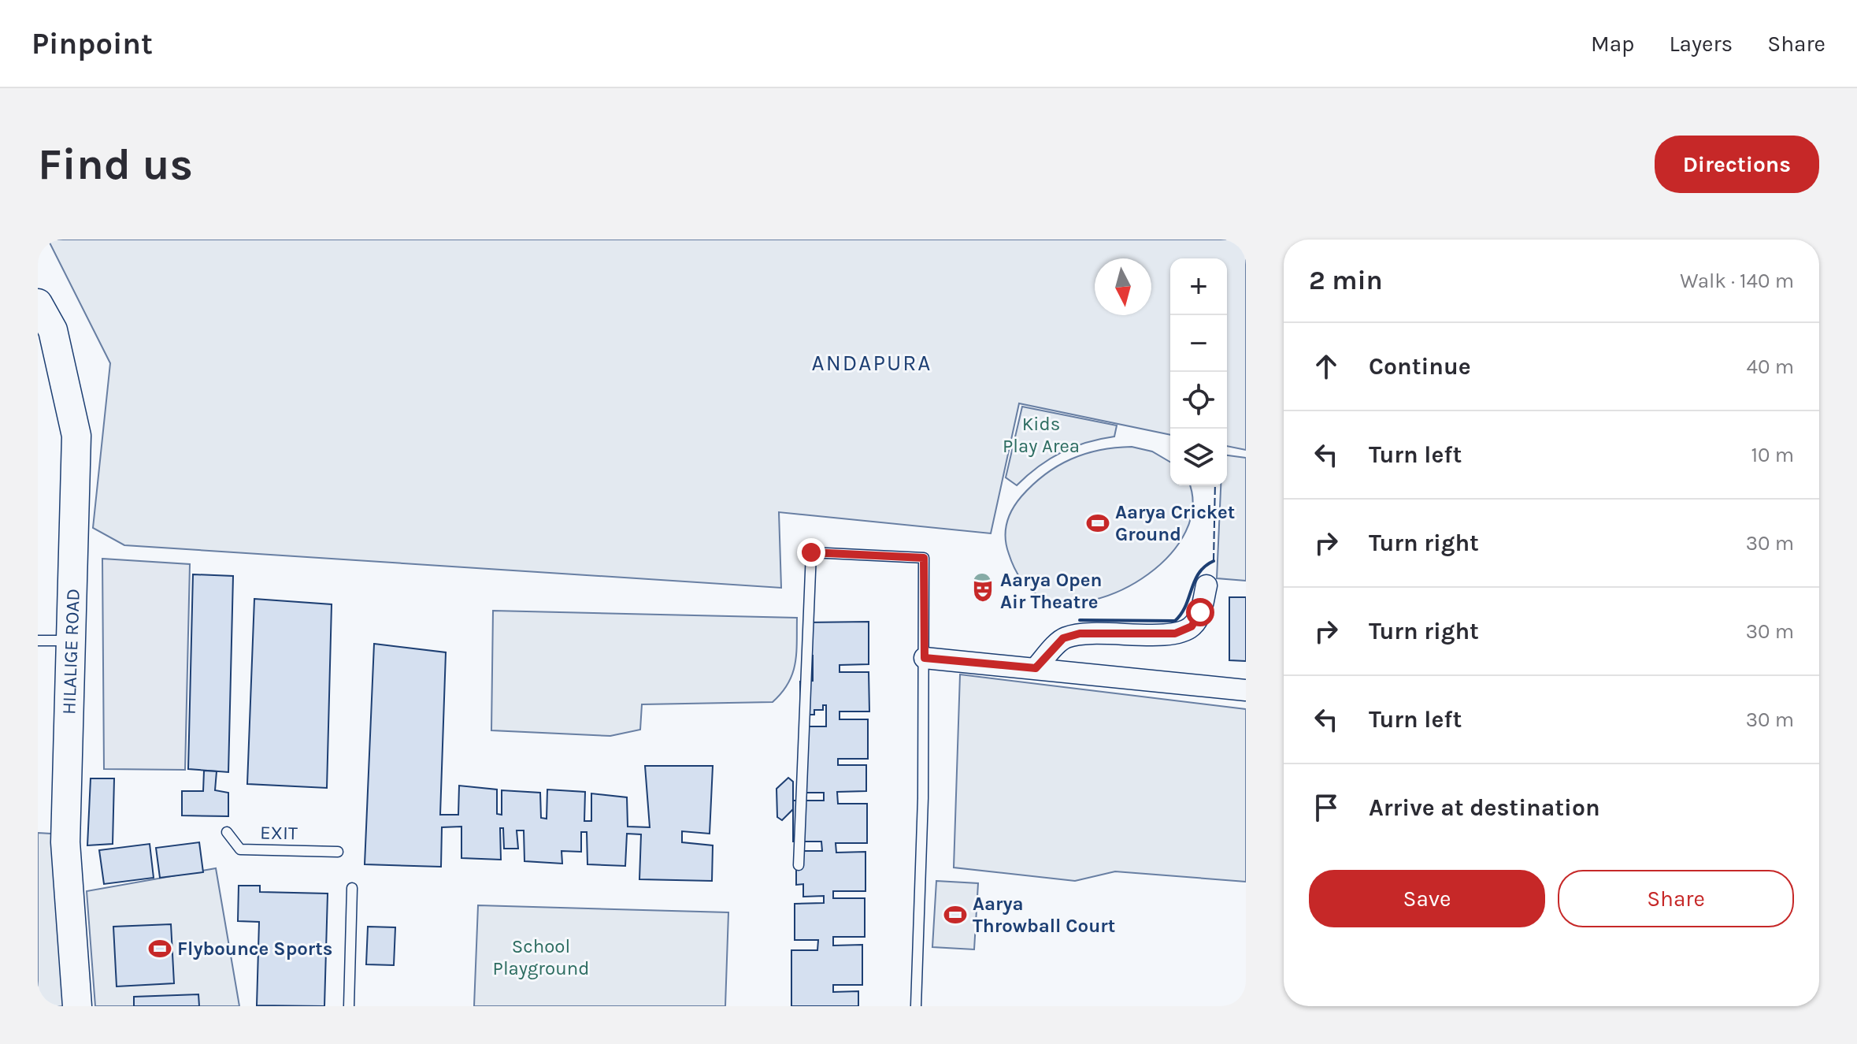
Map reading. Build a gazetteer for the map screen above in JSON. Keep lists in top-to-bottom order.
{
  "streets": {
    "street": ["HILALIGE ROAD"],
    "lane": ["EXIT"]
  },
  "districts": ["ANDAPURA"],
  "parks": ["Kids Play Area", "School Playground"],
  "places": {
    "sports": ["Aarya Cricket Ground", "Aarya Throwball Court", "Flybounce Sports"],
    "theatre": ["Aarya Open Air Theatre"]
  },
  "north": "bottom",
  "page": {
    "header": "Pinpoint",
    "nav": ["Map", "Layers", "Share"],
    "buttons": [
      "Directions",
      ["Save", "Share"]
    ],
    "title": "Find us",
    "heading": ["2 min", "Walk · 140 m"],
    "map_buttons": ["+", "−"],
    "list": [
      ["Continue", "40 m"],
      ["Turn left", "10 m"],
      ["Turn right", "30 m"],
      ["Turn right", "30 m"],
      ["Turn left", "30 m"],
      "Arrive at destination"
    ]
  }
}
